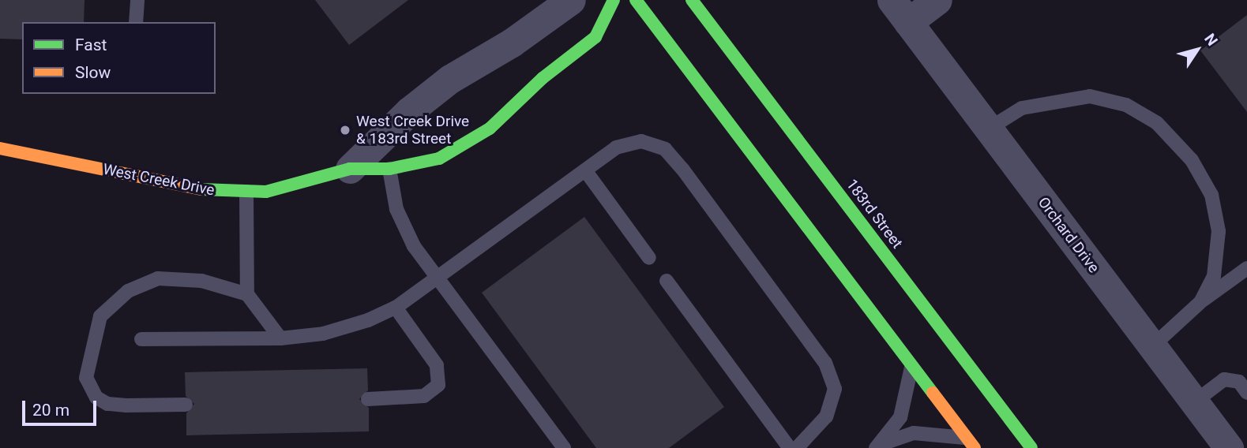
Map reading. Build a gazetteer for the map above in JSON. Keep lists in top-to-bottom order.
{
  "streets": {
    "street": ["West Creek Drive", "183rd Street", "Orchard Drive"]
  },
  "places": ["West Creek Drive & 183rd Street"],
  "legend": ["Fast", "Slow"],
  "scale_bar": "20 m",
  "north": "top right"
}
